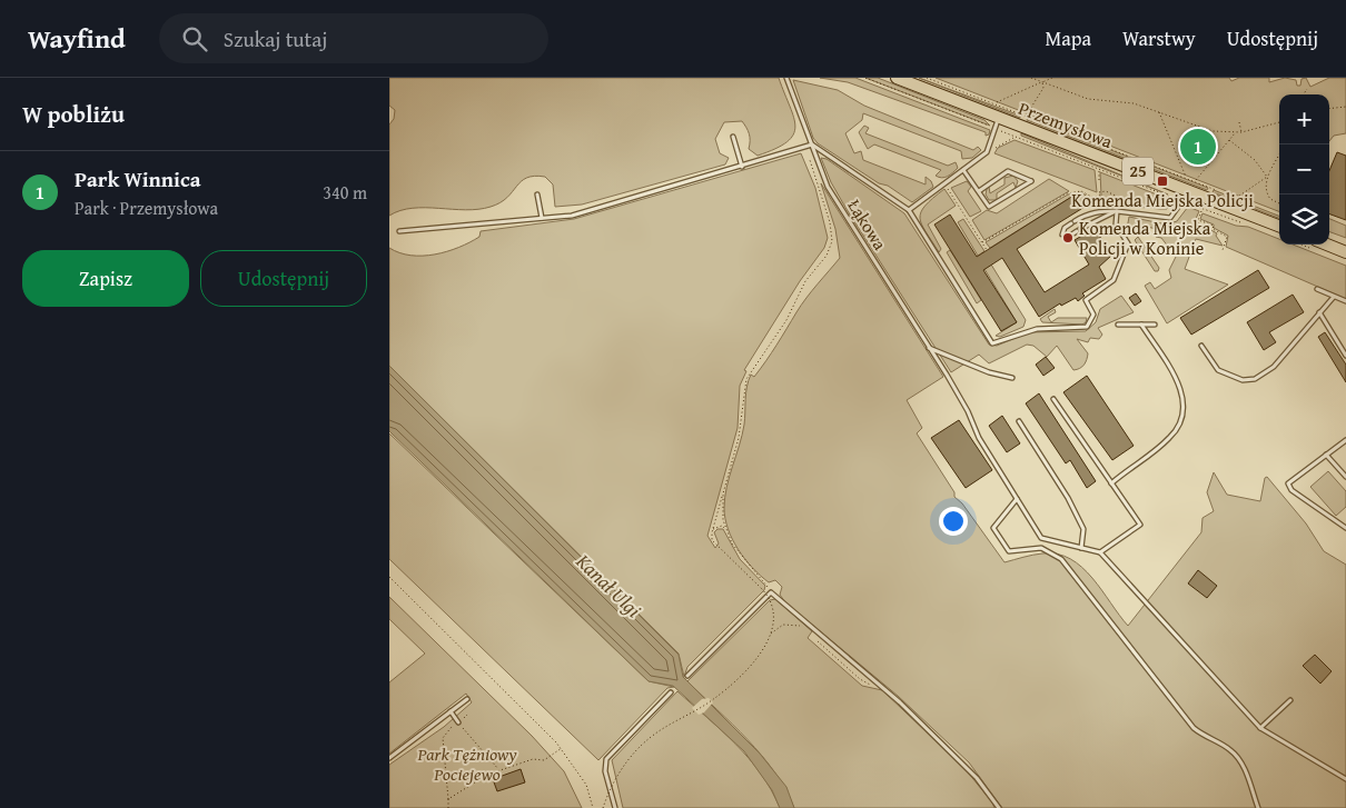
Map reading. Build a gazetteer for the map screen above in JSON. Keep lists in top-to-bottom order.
{
  "streets": {
    "main road": ["Przemysłowa", "25"],
    "lane": ["Łąkowa"]
  },
  "water": ["Kanał Ulgi"],
  "parks": ["Park Tężniowy Pociejewo"],
  "places": {
    "transit": ["Komenda Miejska Policji"],
    "other": ["Komenda Miejska Policji w Koninie"]
  },
  "page": {
    "header": "Wayfind",
    "search": "Szukaj tutaj",
    "nav": ["Mapa", "Warstwy", "Udostępnij"],
    "heading": "W pobliżu",
    "map_buttons": ["+", "−"],
    "pins": "1",
    "list": [
      {
        "mark": "1",
        "name": "Park Winnica",
        "note": "Park · Przemysłowa",
        "value": "340 m"
      }
    ],
    "buttons": ["Zapisz", "Udostępnij"]
  }
}
